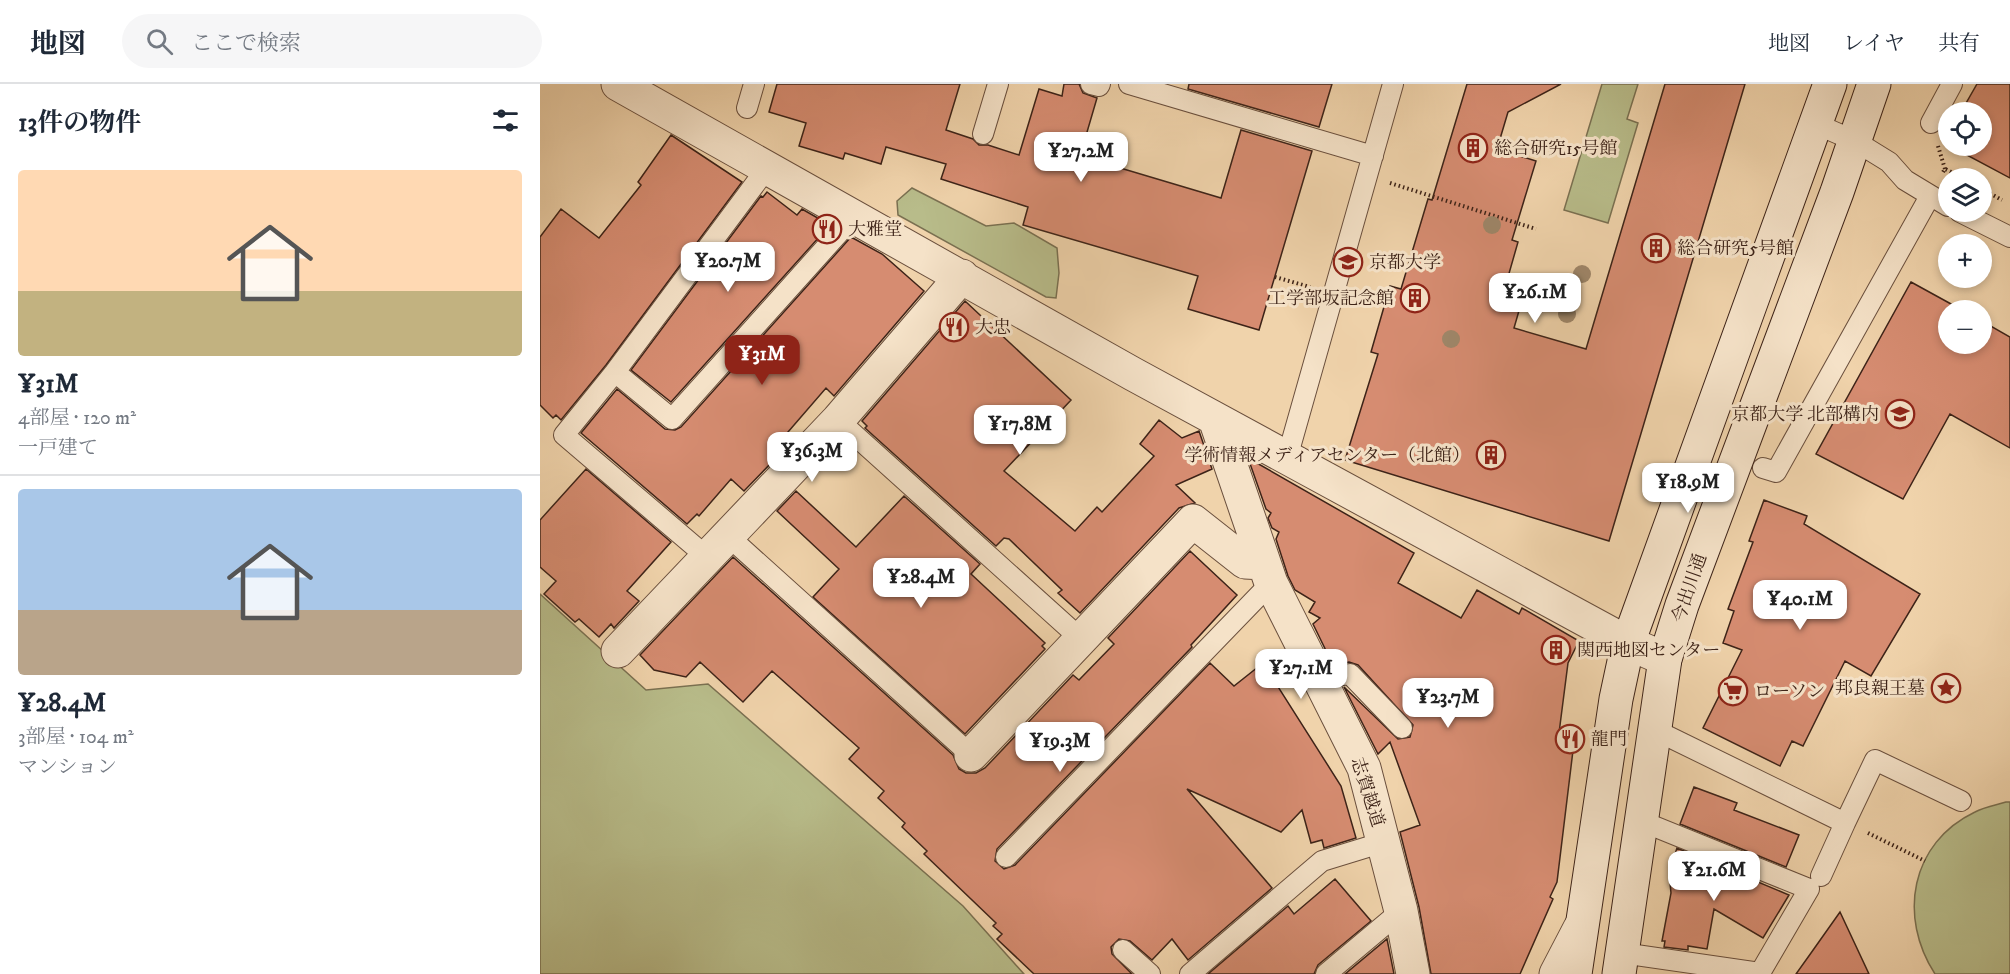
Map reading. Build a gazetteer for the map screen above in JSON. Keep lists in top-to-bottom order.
{
  "streets": {
    "street": ["今出川通", "志賀越道"]
  },
  "places": {
    "building": [
      "総合研究15号館",
      "総合研究5号館",
      "工学部坂記念館",
      "学術情報メディアセンター（北館）",
      "関西地図センター"
    ],
    "restaurant": ["大雅堂", "大忠", "龍門"],
    "school or university": ["京都大学", "京都大学 北部構内"],
    "place": ["邦良親王墓"],
    "supermarket": ["ローソン"]
  },
  "page": {
    "header": "地図",
    "search": "ここで検索",
    "nav": ["地図", "レイヤ", "共有"],
    "heading": "13件の物件",
    "map_buttons": ["+", "−"],
    "price": [
      "¥27.2M",
      "¥20.7M",
      "¥26.1M",
      "¥31M",
      "¥17.8M",
      "¥36.3M",
      "¥18.9M",
      "¥28.4M",
      "¥40.1M",
      "¥27.1M",
      "¥23.7M",
      "¥19.3M",
      "¥21.6M"
    ],
    "list": [
      {
        "name": "¥31M",
        "note": "4部屋 · 120 m² · 一戸建て"
      },
      {
        "name": "¥28.4M",
        "note": "3部屋 · 104 m² · マンション"
      }
    ]
  }
}
